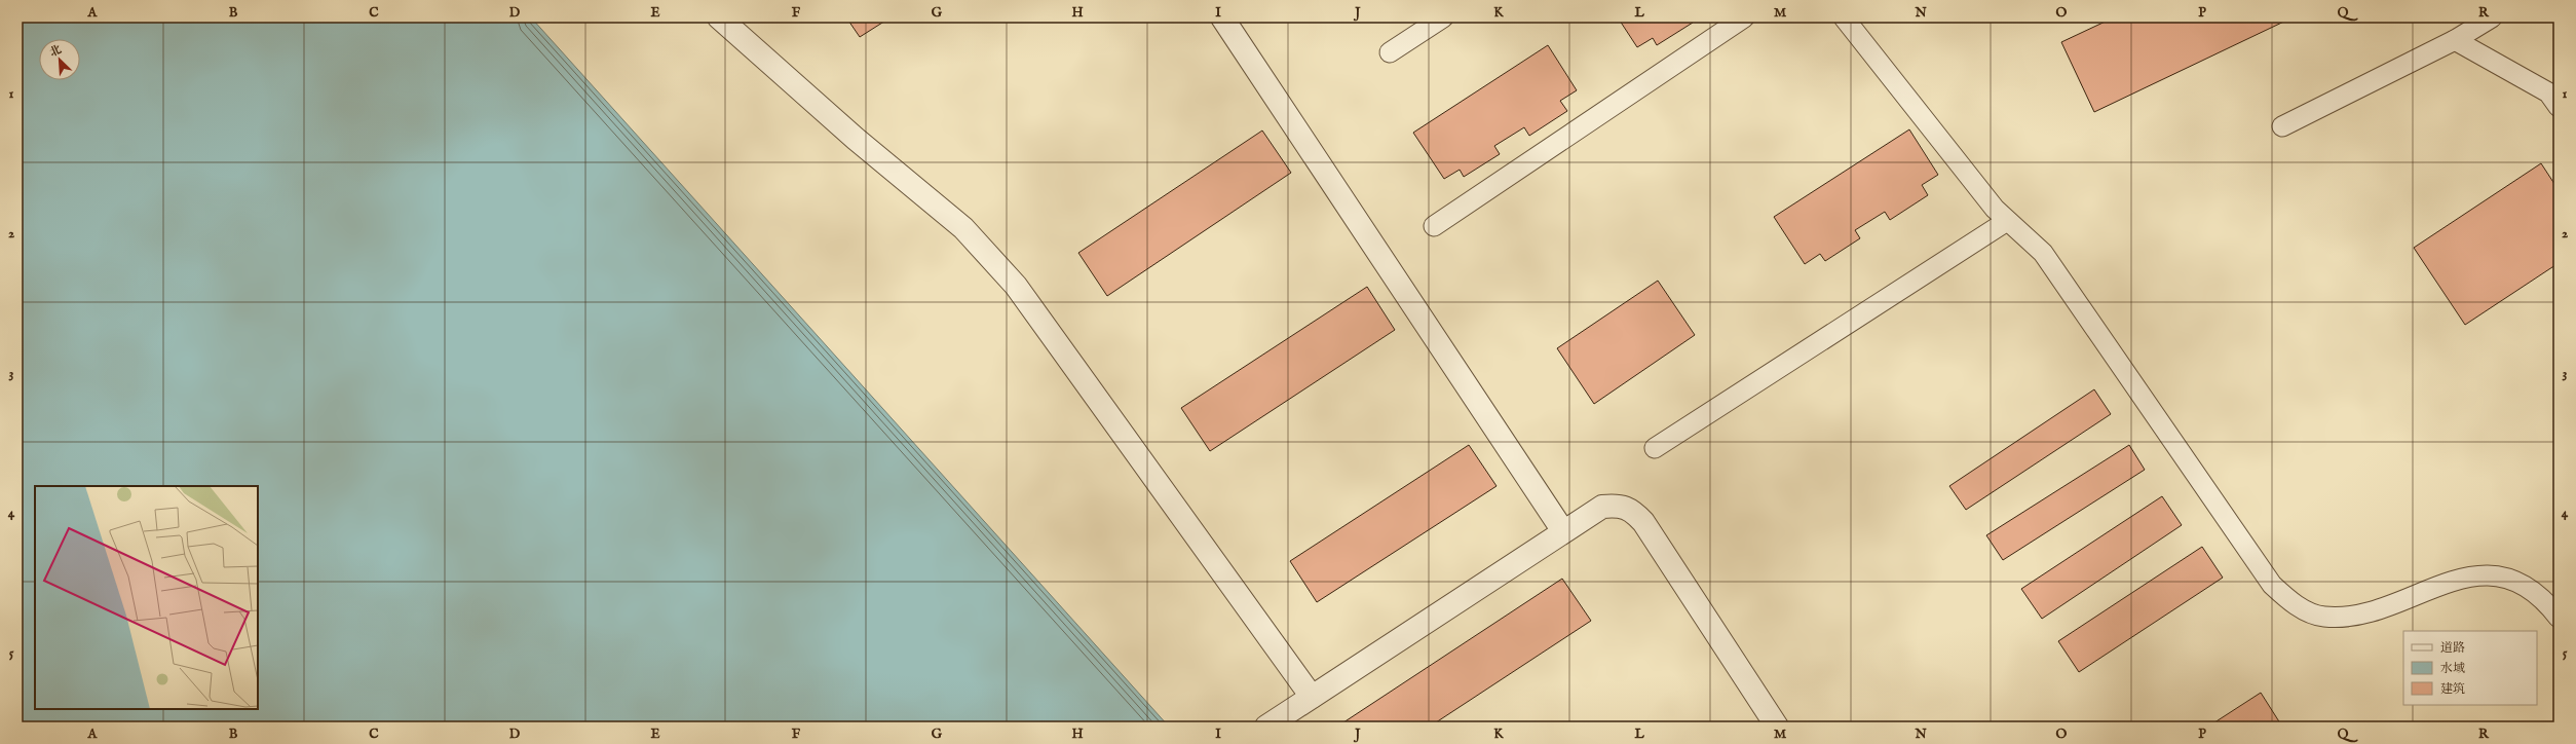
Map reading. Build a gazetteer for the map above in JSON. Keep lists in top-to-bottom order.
{
  "legend": ["道路", "水域", "建筑"],
  "north": "top left",
  "grid": {
    "columns": [
      "A",
      "B",
      "C",
      "D",
      "E",
      "F",
      "G",
      "H",
      "I",
      "J",
      "K",
      "L",
      "M",
      "N",
      "O",
      "P",
      "Q",
      "R"
    ],
    "rows": [
      "1",
      "2",
      "3",
      "4",
      "5"
    ]
  }
}
